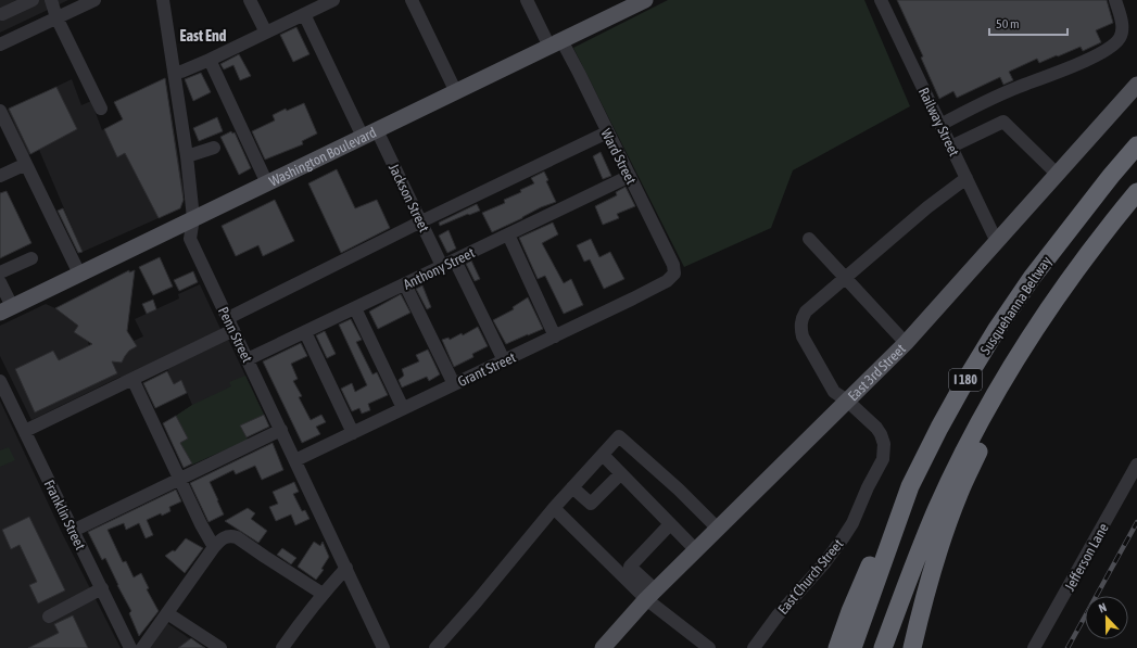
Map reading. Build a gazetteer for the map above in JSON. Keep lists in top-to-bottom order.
{
  "streets": {
    "highway": ["Susquehanna Beltway", "I 180"],
    "main road": ["Washington Boulevard", "East 3rd Street"],
    "street": [
      "Railway Street",
      "Ward Street",
      "Jackson Street",
      "Anthony Street",
      "Penn Street",
      "Grant Street",
      "Franklin Street",
      "Jefferson Lane",
      "East Church Street"
    ]
  },
  "crossings": [
    ["Railway Street", "East 3rd Street"],
    ["Washington Boulevard", "Ward Street"],
    ["Washington Boulevard", "Jackson Street"],
    ["Washington Boulevard", "Penn Street"],
    ["Ward Street", "Anthony Street"],
    ["Ward Street", "Grant Street"],
    ["Jackson Street", "Anthony Street"],
    ["Anthony Street", "Penn Street"],
    ["Penn Street", "Grant Street"],
    ["East 3rd Street", "East Church Street"]
  ],
  "districts": ["East End"],
  "scale_bar": "50 m",
  "north": "top"
}
